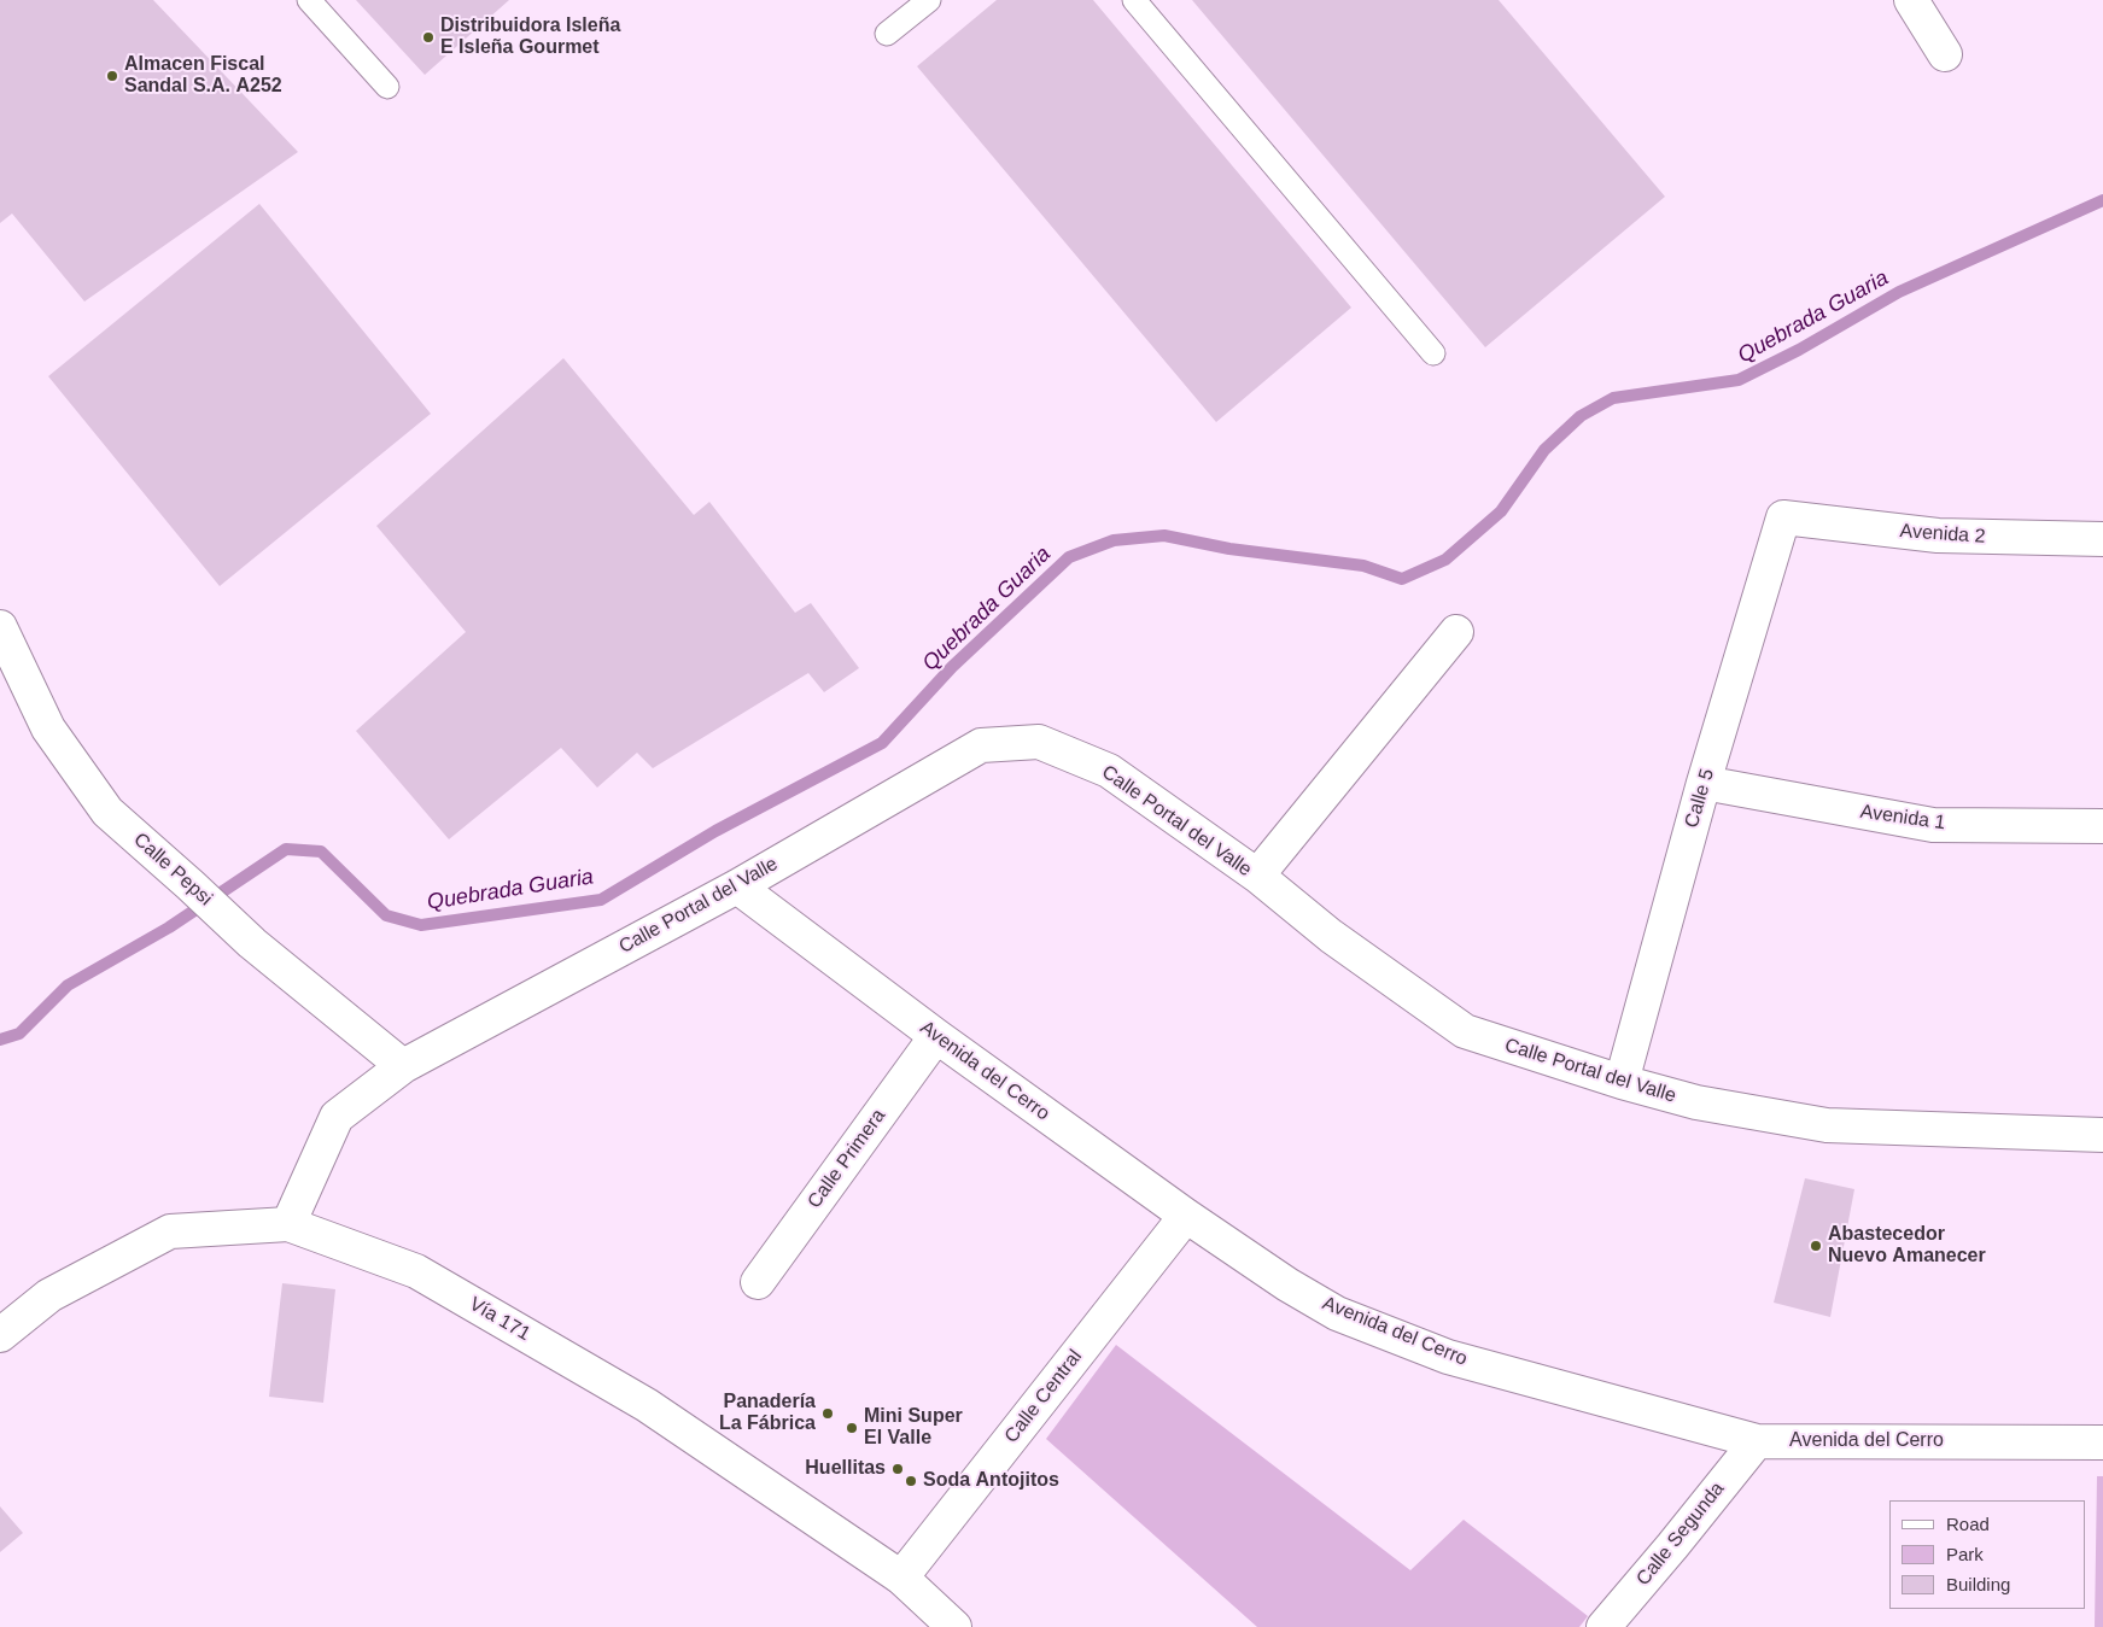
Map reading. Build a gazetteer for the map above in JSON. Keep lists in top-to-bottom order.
{
  "streets": {
    "street": [
      "Avenida 2",
      "Calle 5",
      "Avenida 1",
      "Calle Portal del Valle",
      "Calle Pepsi",
      "Avenida del Cerro",
      "Calle Primera",
      "Vía 171",
      "Calle Central",
      "Calle Segunda"
    ]
  },
  "crossings": [
    ["Avenida 2", "Calle 5"],
    ["Calle 5", "Avenida 1"],
    ["Calle 5", "Calle Portal del Valle"],
    ["Calle Portal del Valle", "Calle Pepsi"],
    ["Calle Portal del Valle", "Avenida del Cerro"],
    ["Calle Portal del Valle", "Vía 171"],
    ["Avenida del Cerro", "Calle Primera"],
    ["Avenida del Cerro", "Calle Central"],
    ["Avenida del Cerro", "Calle Segunda"],
    ["Vía 171", "Calle Central"]
  ],
  "water": ["Quebrada Guaria"],
  "places": [
    "Distribuidora Isleña E Isleña Gourmet",
    "Almacen Fiscal Sandal S.A. A252",
    "Abastecedor Nuevo Amanecer",
    "Panadería La Fábrica",
    "Mini Super El Valle",
    "Huellitas",
    "Soda Antojitos"
  ],
  "legend": ["Road", "Park", "Building"]
}
